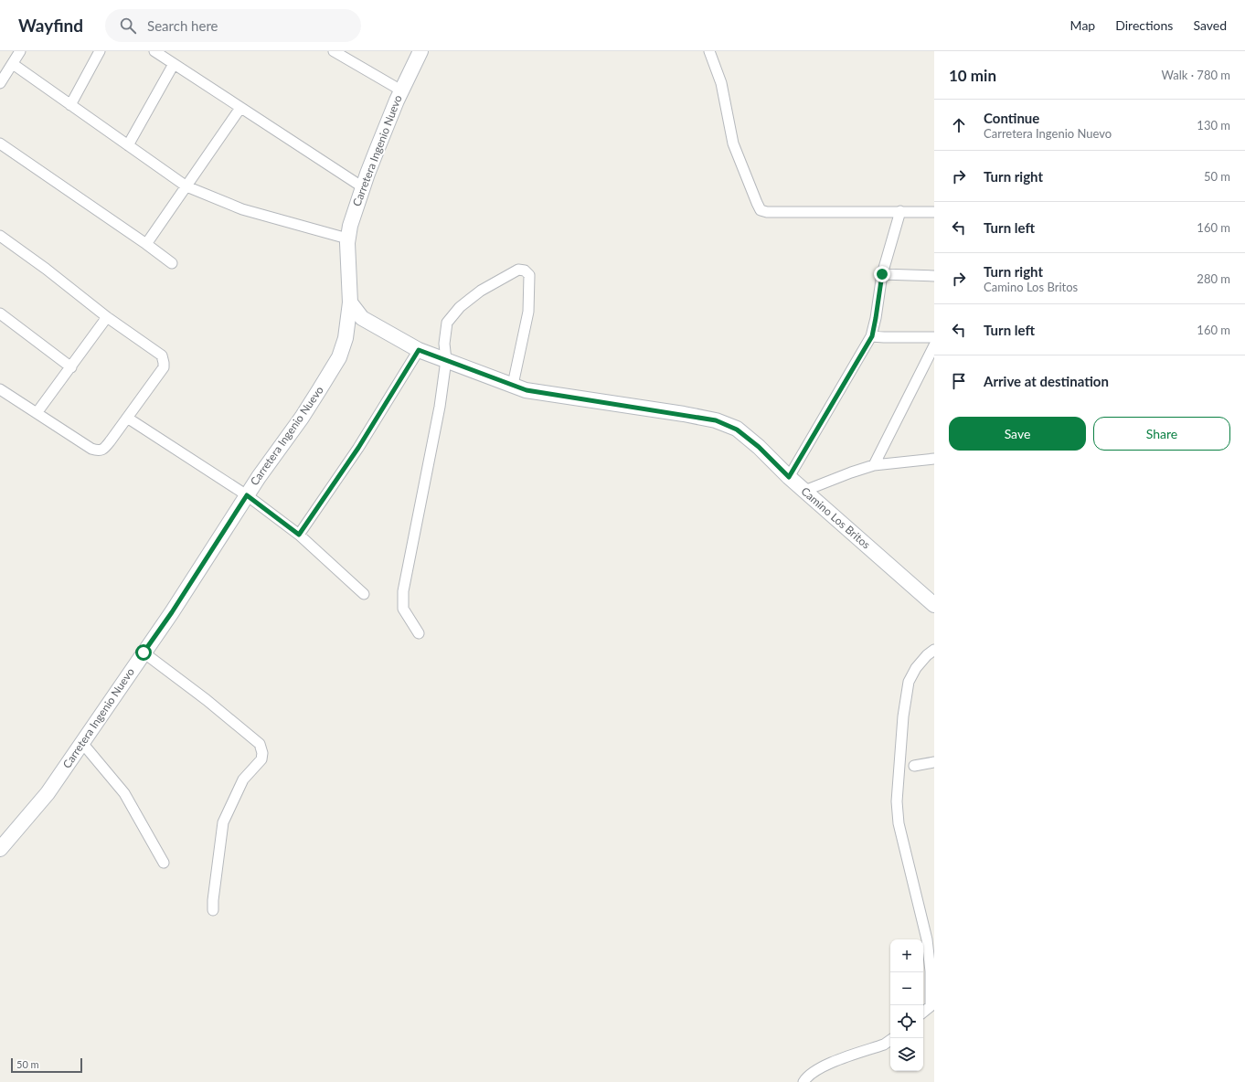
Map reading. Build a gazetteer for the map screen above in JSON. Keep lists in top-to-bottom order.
{
  "streets": {
    "street": ["Carretera Ingenio Nuevo", "Camino Los Britos"]
  },
  "crossings": [
    ["Carretera Ingenio Nuevo", "Camino Los Britos"]
  ],
  "scale_bar": "50 m",
  "page": {
    "header": "Wayfind",
    "search": "Search here",
    "nav": ["Map", "Directions", "Saved"],
    "heading": ["10 min", "Walk · 780 m"],
    "list": [
      ["Continue", "Carretera Ingenio Nuevo", "130 m"],
      ["Turn right", "50 m"],
      ["Turn left", "160 m"],
      ["Turn right", "Camino Los Britos", "280 m"],
      ["Turn left", "160 m"],
      "Arrive at destination"
    ],
    "buttons": ["Save", "Share"],
    "map_buttons": ["+", "−"],
    "scale": "50 m"
  }
}
